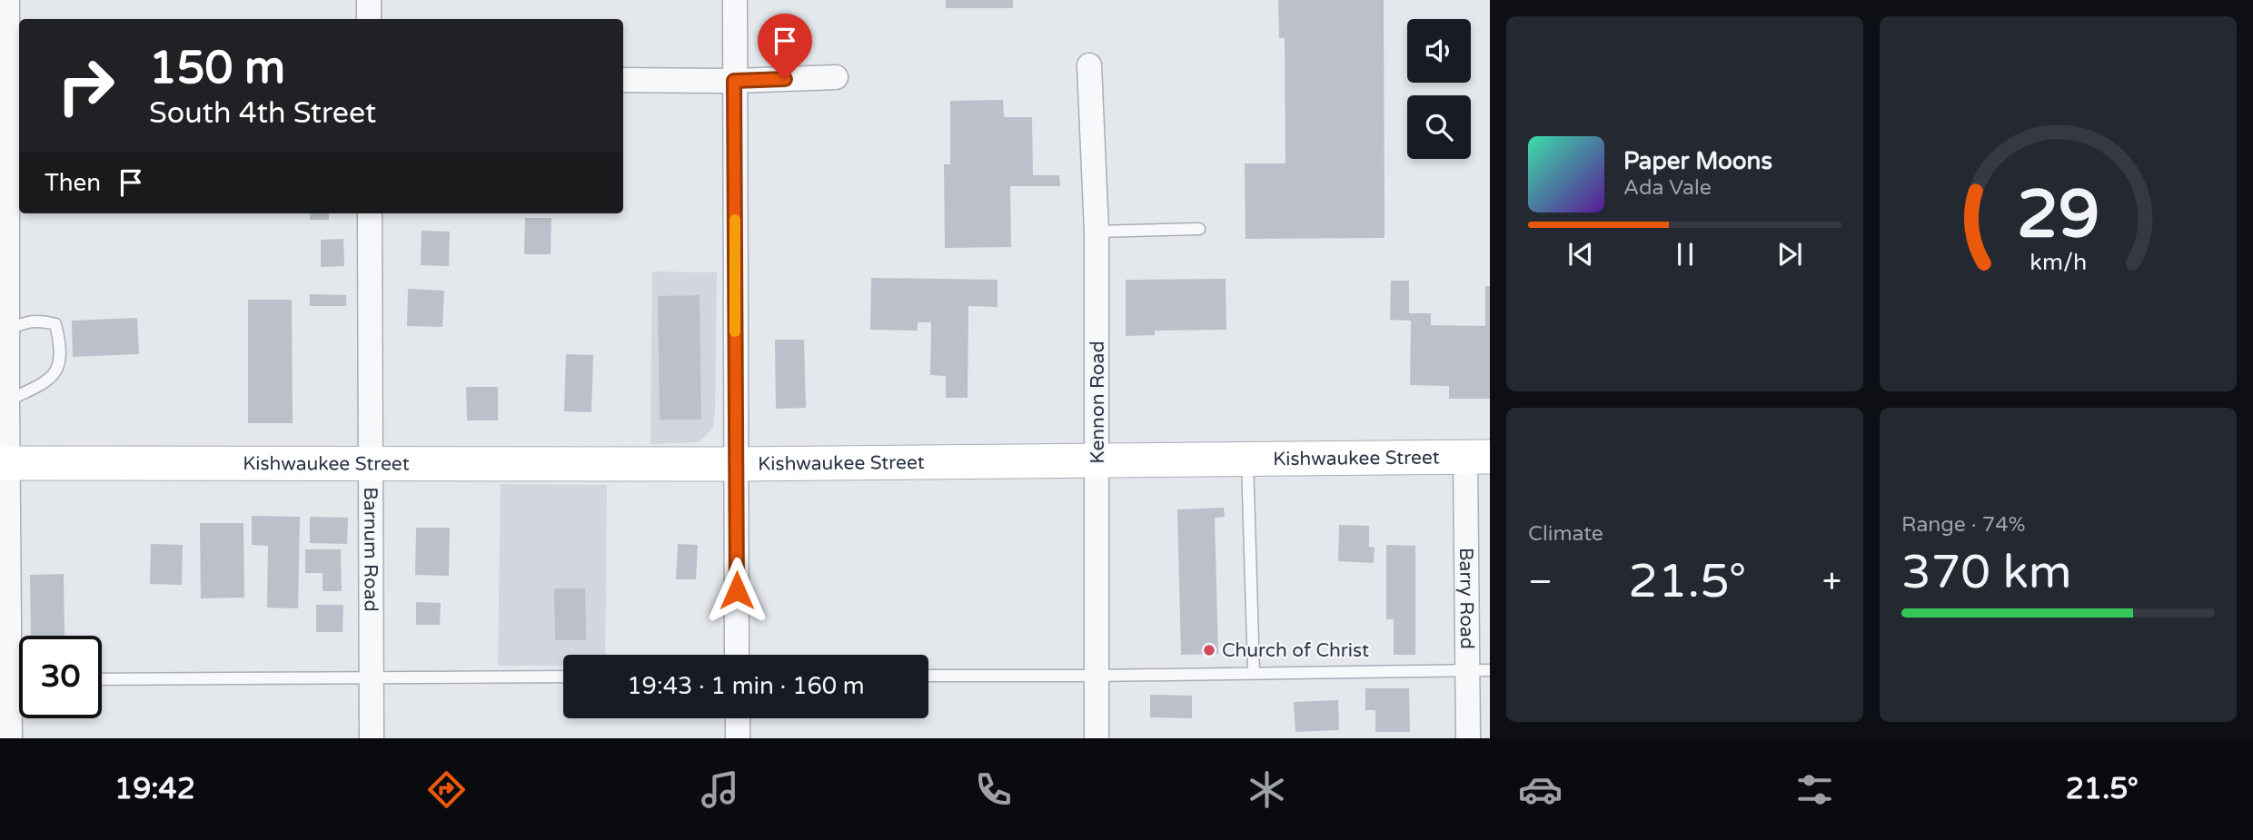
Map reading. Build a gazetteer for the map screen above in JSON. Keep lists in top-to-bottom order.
{
  "streets": {
    "street": [
      "Kennon Road",
      "Kishwaukee Street",
      "Barnum Road",
      "Barry Road"
    ]
  },
  "crossings": [
    ["Kennon Road", "Kishwaukee Street"],
    ["Kishwaukee Street", "Barnum Road"],
    ["Kishwaukee Street", "Barry Road"]
  ],
  "places": ["Church of Christ"],
  "page": {
    "turn": ["150 m", "South 4th Street"],
    "song": ["Paper Moons", "Ada Vale"],
    "then": "Then",
    "tile": [
      "Climate",
      ["Range · 74%", "370 km"]
    ],
    "heat": ["−", "21.5°", "+"],
    "limit": "30",
    "trip": "19:43 · 1 min · 160 m",
    "tabs": ["19:42", "21.5°"],
    "gauge": ["29", "km/h"]
  }
}
